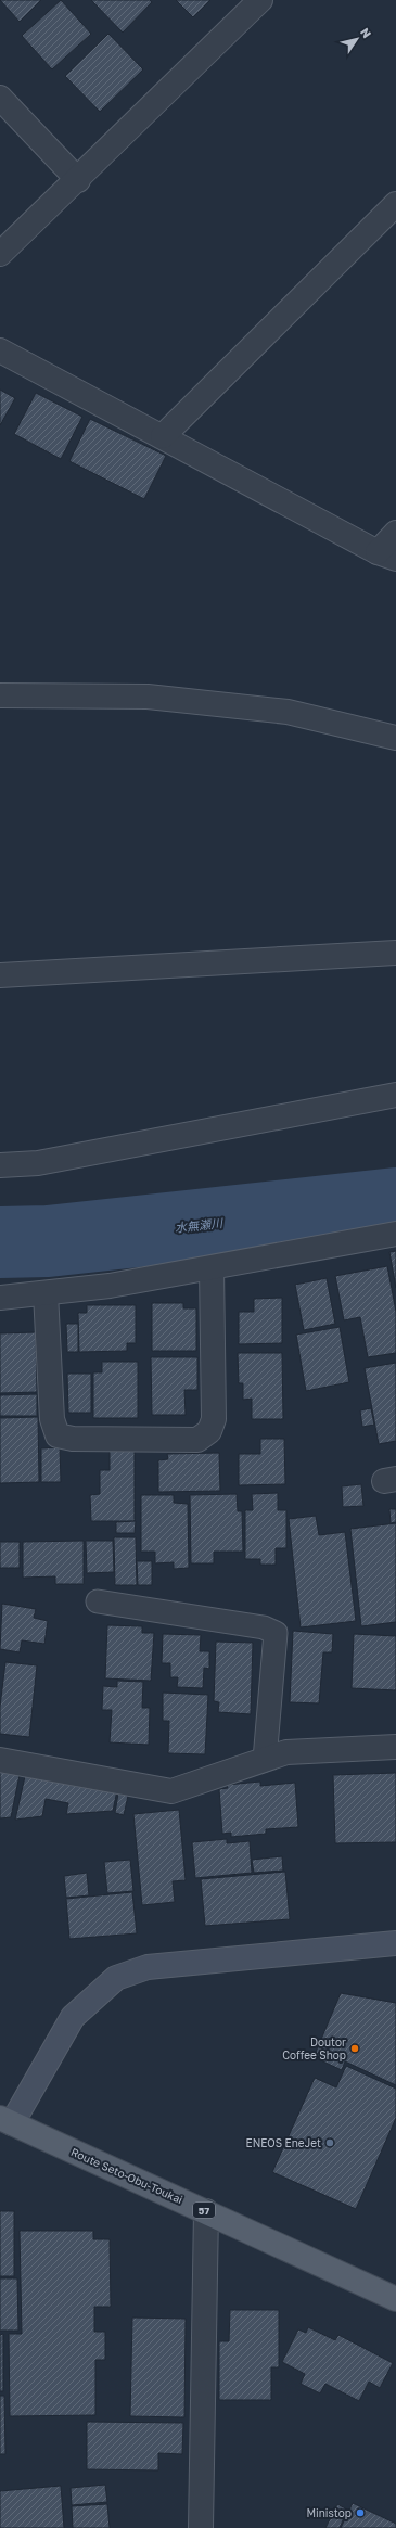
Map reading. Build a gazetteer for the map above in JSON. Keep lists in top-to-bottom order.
{
  "streets": {
    "main road": ["Route Seto-Obu-Toukai", "57"]
  },
  "water": ["水無瀬川"],
  "places": ["Doutor Coffee Shop", "ENEOS EneJet", "Ministop"],
  "north": "top right"
}
